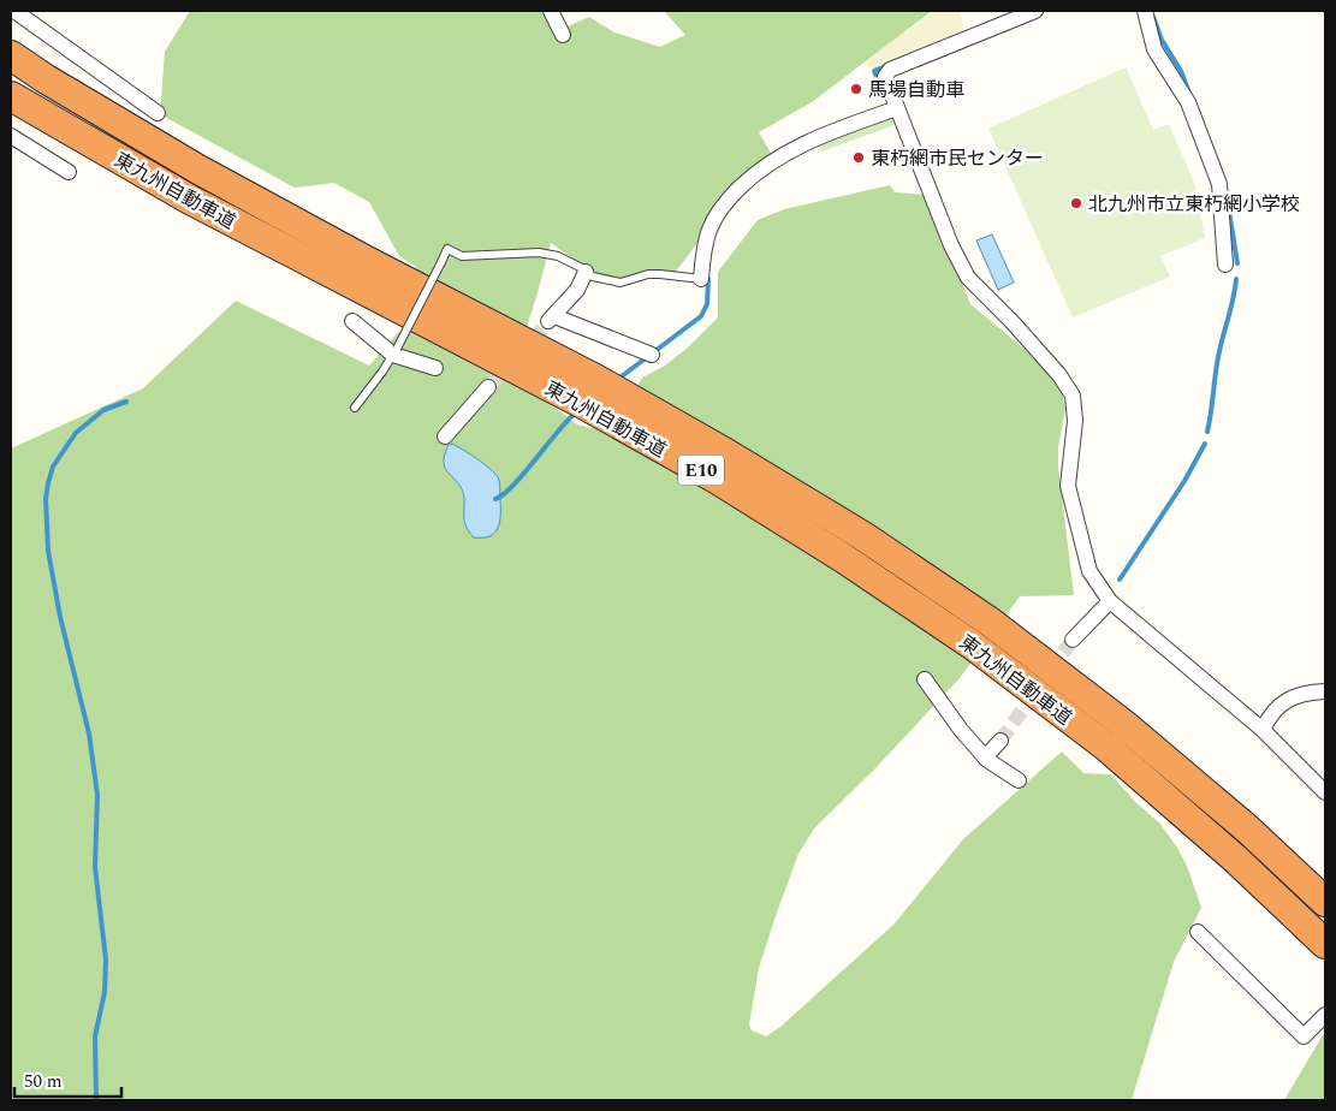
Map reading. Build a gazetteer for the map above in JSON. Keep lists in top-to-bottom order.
{
  "streets": {
    "highway": ["東九州自動車道", "E10"]
  },
  "places": ["馬場自動車", "東朽網市民センター", "北九州市立東朽網小学校"],
  "scale_bar": "50 m"
}
